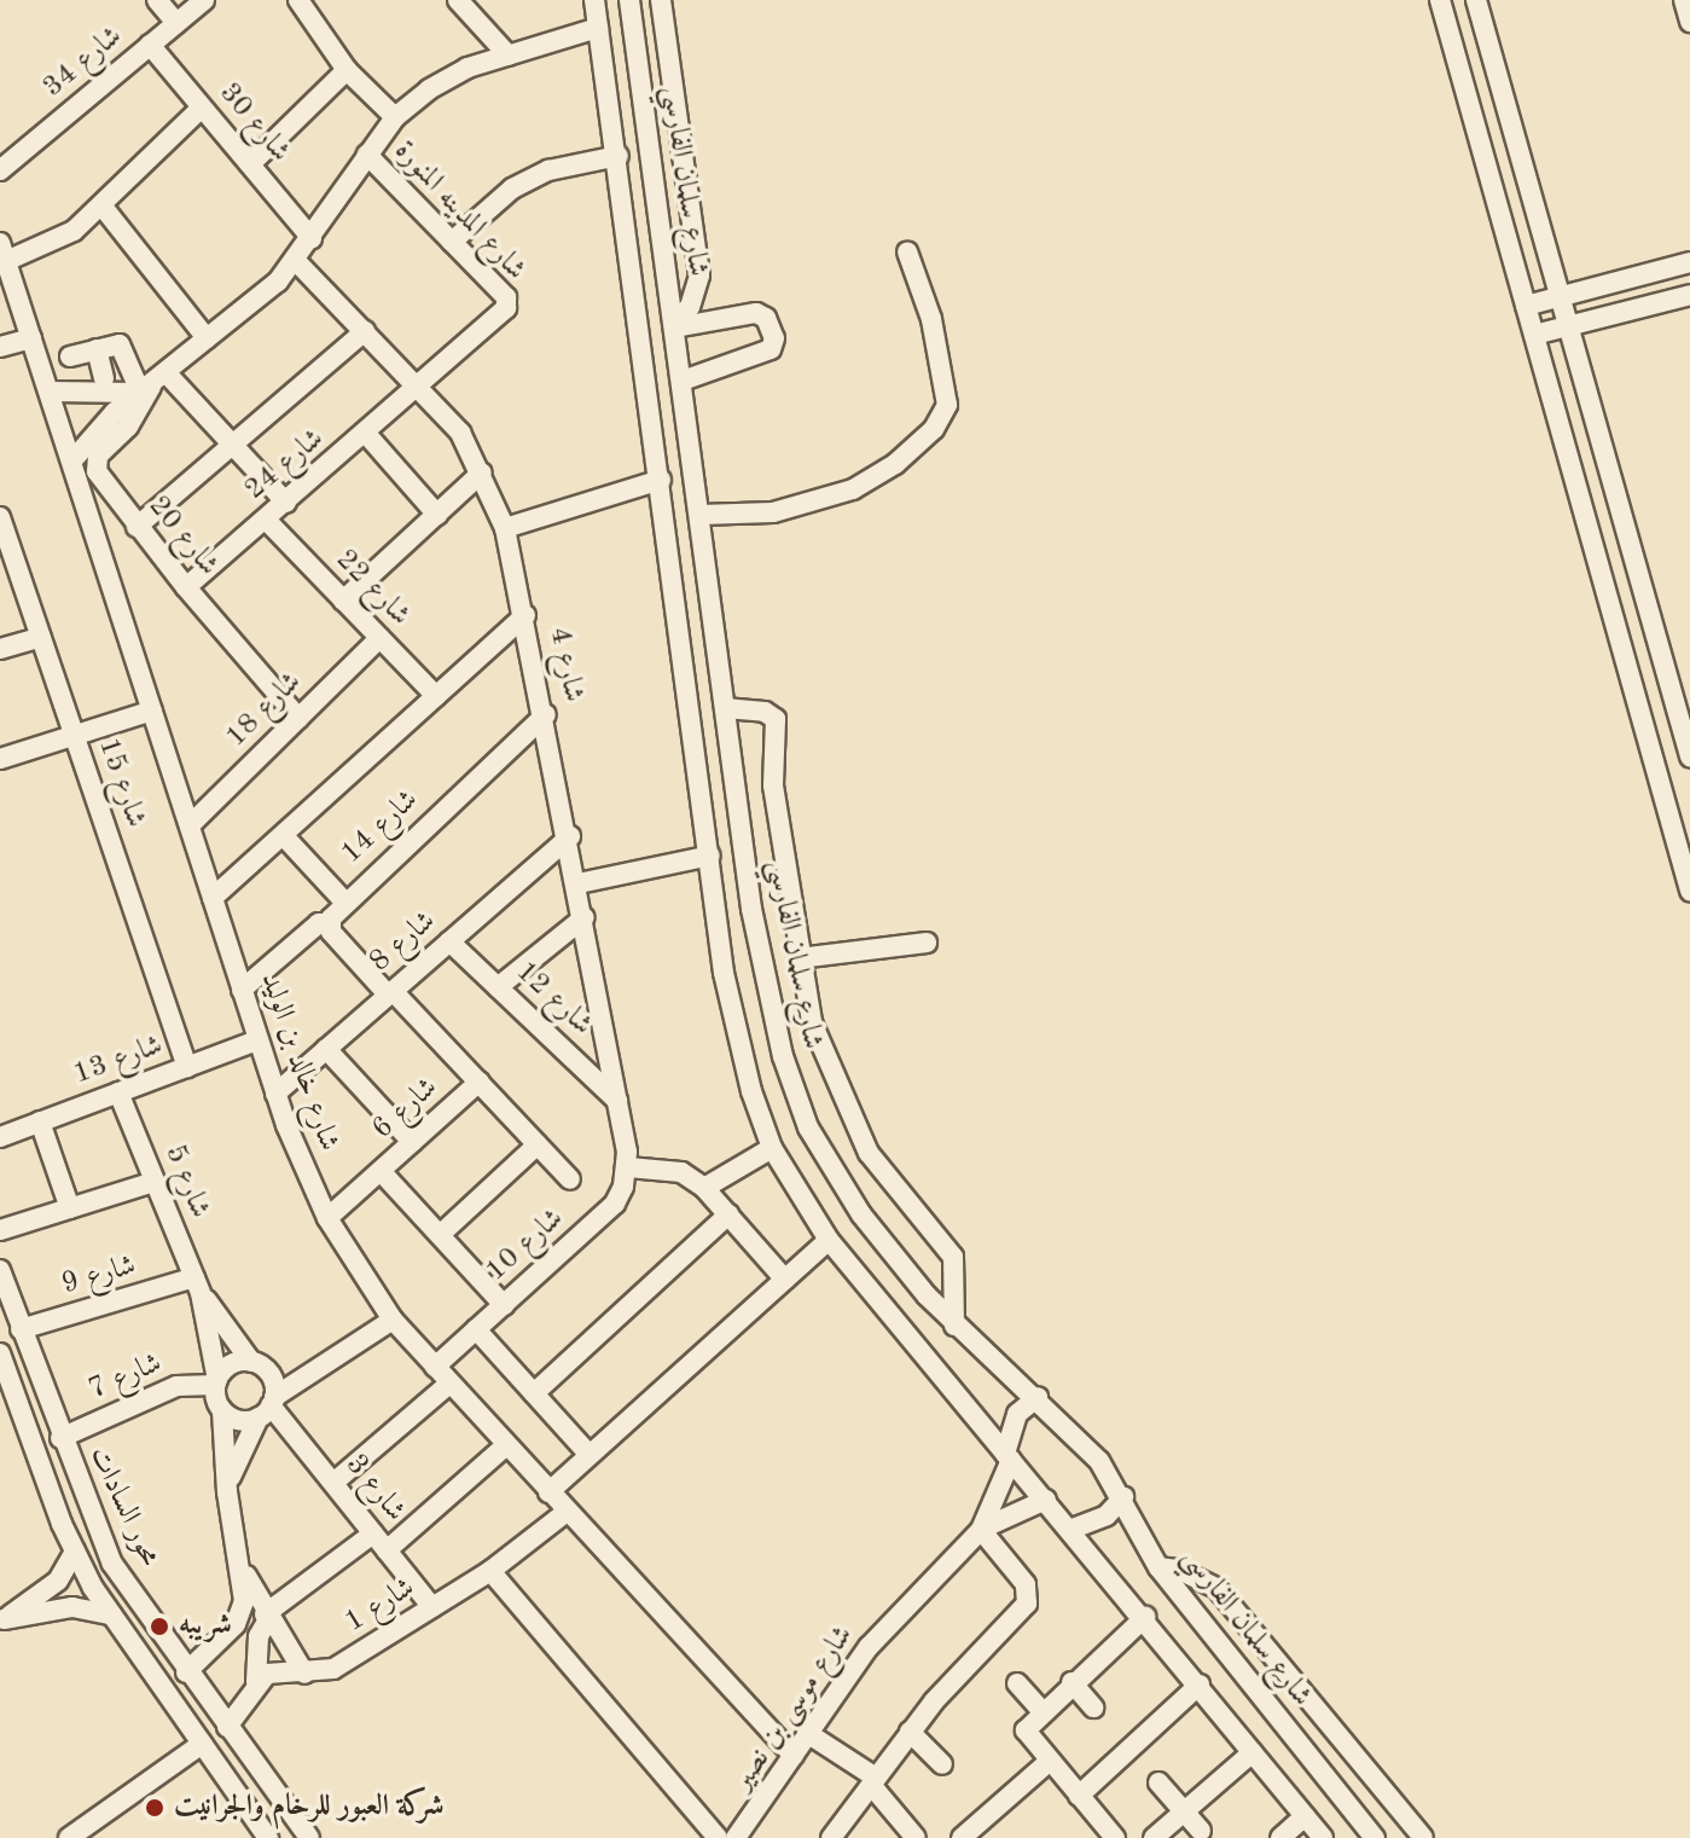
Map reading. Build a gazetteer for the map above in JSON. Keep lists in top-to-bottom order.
{
  "streets": {
    "street": [
      "شارع 34",
      "شارع 30",
      "شارع سلمان الفارسي",
      "شارع المدينه المنورة",
      "شارع 24",
      "شارع 20",
      "شارع 22",
      "شارع 4",
      "شارع 18",
      "شارع 15",
      "شارع 14",
      "شارع 8",
      "شارع 12",
      "شارع 13",
      "شارع خالد بن الوليد",
      "شارع 6",
      "شارع 5",
      "شارع 10",
      "شارع 9",
      "شارع 7",
      "شارع 3",
      "محور السادات",
      "شارع 1",
      "شارع موسى بن نصير"
    ]
  },
  "crossings": [
    ["شارع 34", "شارع 30"],
    ["شارع سلمان الفارسي", "شارع موسى بن نصير"],
    ["شارع المدينه المنورة", "شارع 24"],
    ["شارع المدينه المنورة", "شارع 4"],
    ["شارع 24", "شارع 20"],
    ["شارع 24", "شارع 22"],
    ["شارع 24", "شارع 4"],
    ["شارع 20", "شارع 18"],
    ["شارع 22", "شارع 18"],
    ["شارع 4", "شارع 14"],
    ["شارع 4", "شارع 8"],
    ["شارع 4", "شارع 12"],
    ["شارع 4", "شارع 10"],
    ["شارع 18", "شارع خالد بن الوليد"],
    ["شارع 15", "شارع 13"],
    ["شارع 8", "شارع 12"],
    ["شارع 8", "شارع خالد بن الوليد"],
    ["شارع 13", "شارع خالد بن الوليد"],
    ["شارع 13", "شارع 5"],
    ["شارع خالد بن الوليد", "شارع 6"],
    ["شارع خالد بن الوليد", "شارع 10"],
    ["شارع خالد بن الوليد", "شارع 1"],
    ["شارع خالد بن الوليد", "شارع موسى بن نصير"],
    ["شارع 5", "شارع 9"],
    ["شارع 5", "شارع 7"],
    ["شارع 5", "شارع 3"],
    ["شارع 9", "محور السادات"],
    ["شارع 7", "شارع 3"],
    ["شارع 7", "محور السادات"],
    ["شارع 3", "شارع 1"]
  ],
  "places": ["شريبه", "شركة العبور للرخام والجرانيت"]
}
